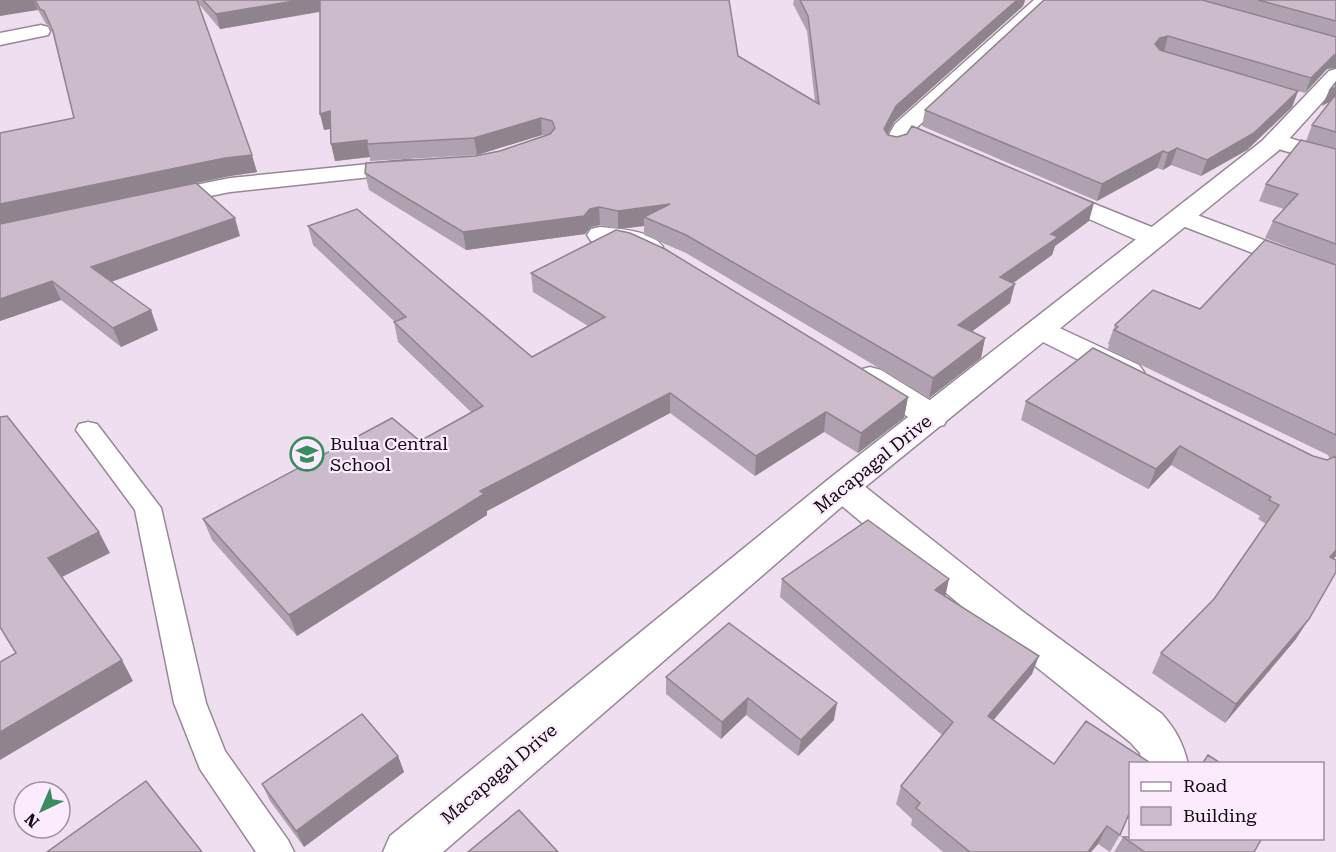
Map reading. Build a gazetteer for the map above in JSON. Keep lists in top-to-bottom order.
{
  "streets": {
    "street": ["Macapagal Drive"]
  },
  "places": {
    "school or university": ["Bulua Central School"]
  },
  "legend": ["Road", "Building"],
  "north": "bottom left"
}
